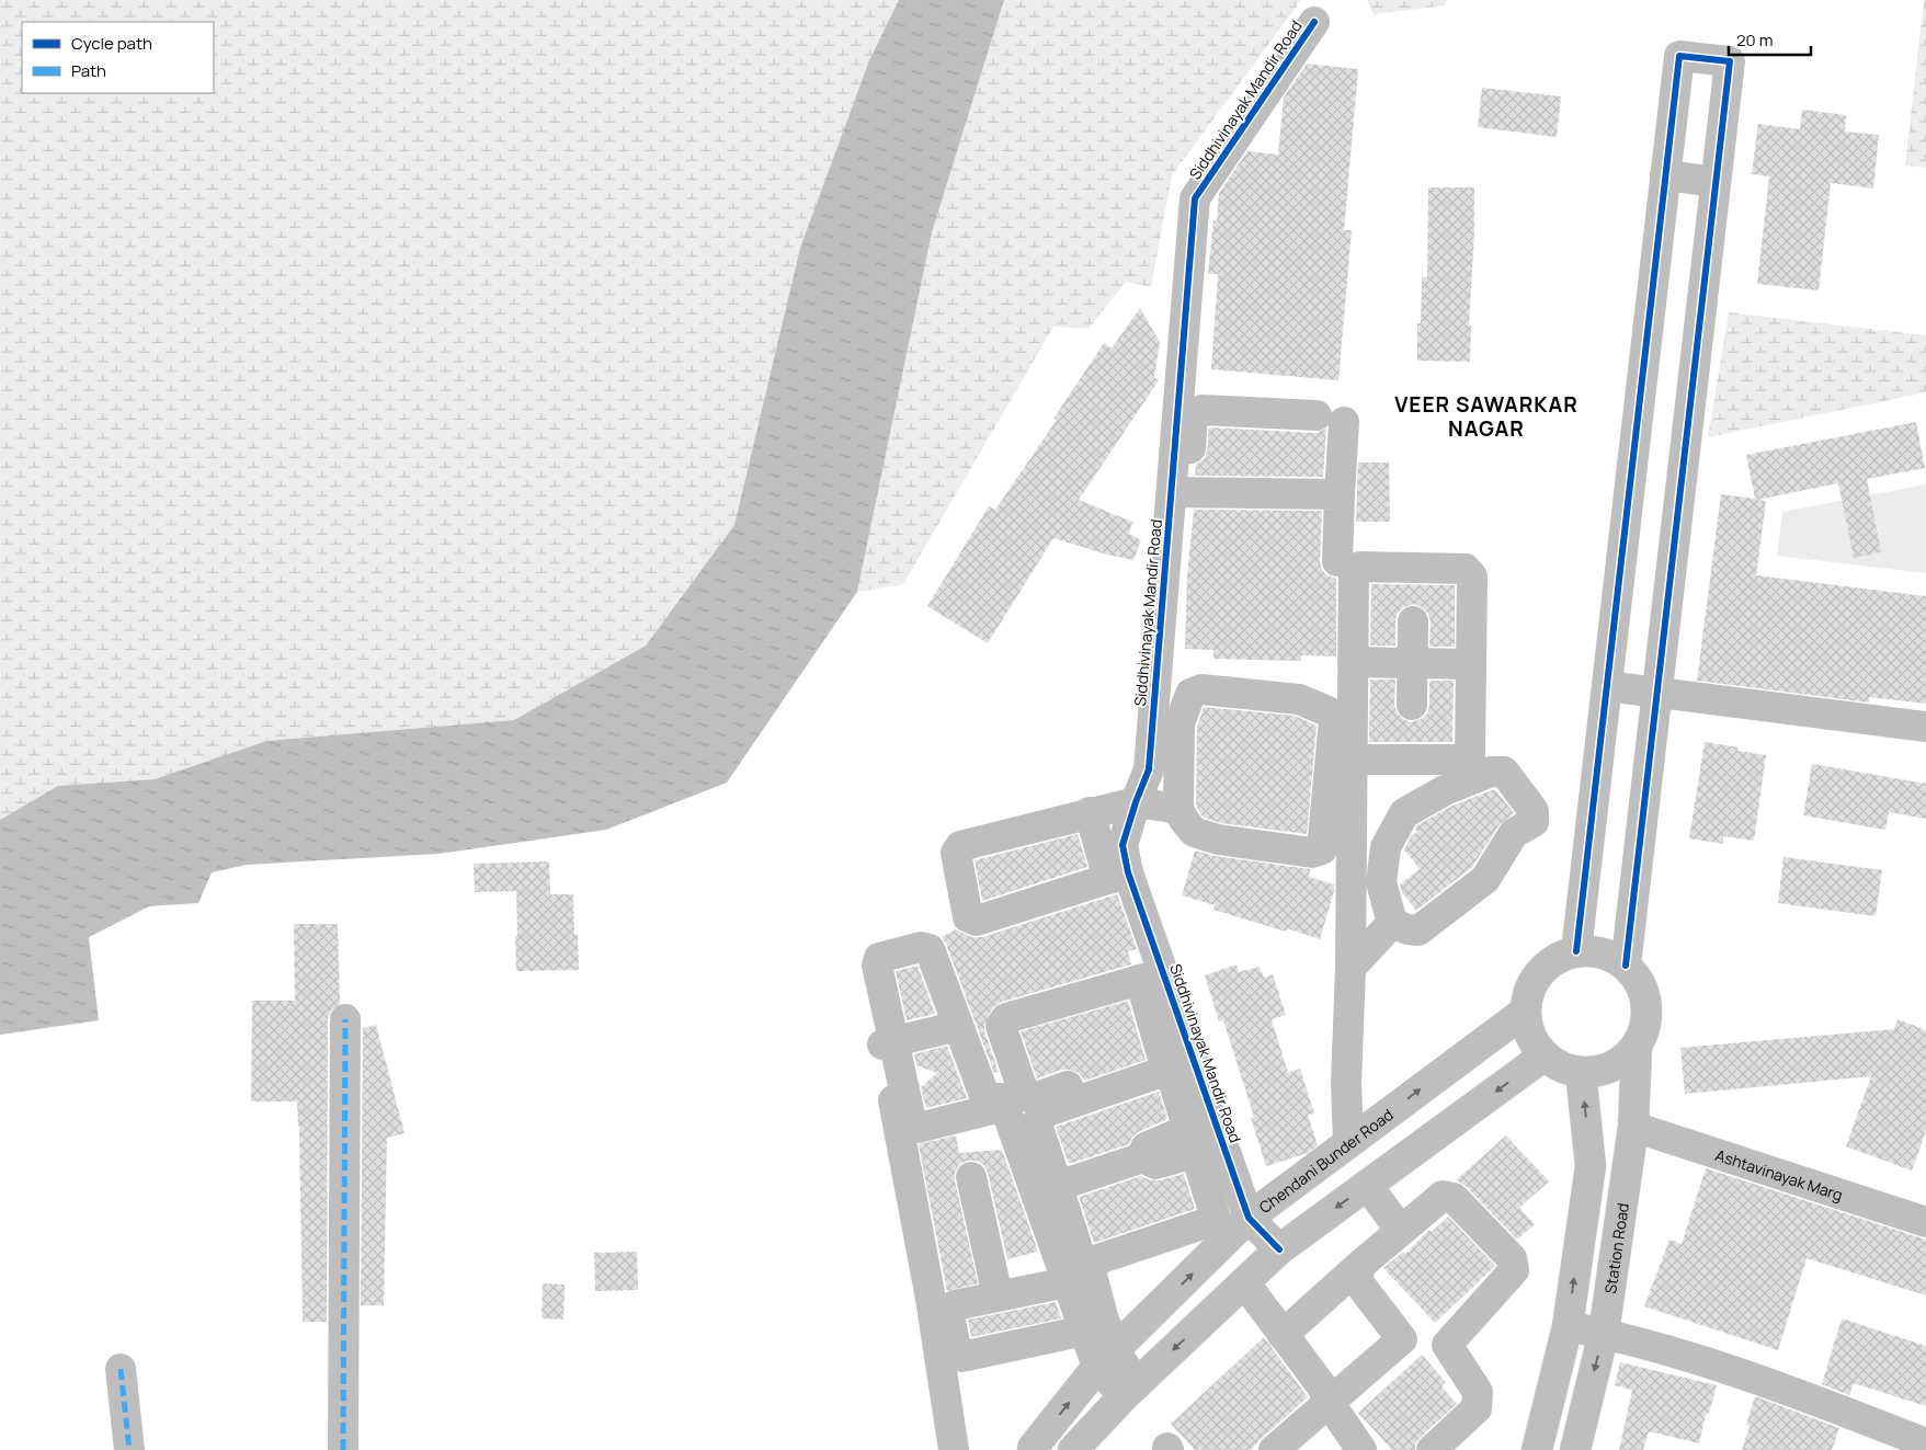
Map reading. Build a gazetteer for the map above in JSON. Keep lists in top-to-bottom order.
{
  "streets": {
    "street": [
      "Siddhivinayak Mandir Road",
      "Chendani Bunder Road",
      "Ashtavinayak Marg",
      "Station Road"
    ]
  },
  "crossings": [
    ["Siddhivinayak Mandir Road", "Chendani Bunder Road"],
    ["Chendani Bunder Road", "Station Road"],
    ["Ashtavinayak Marg", "Station Road"]
  ],
  "districts": ["VEER SAWARKAR NAGAR"],
  "legend": ["Cycle path", "Path"],
  "scale_bar": "20 m"
}
